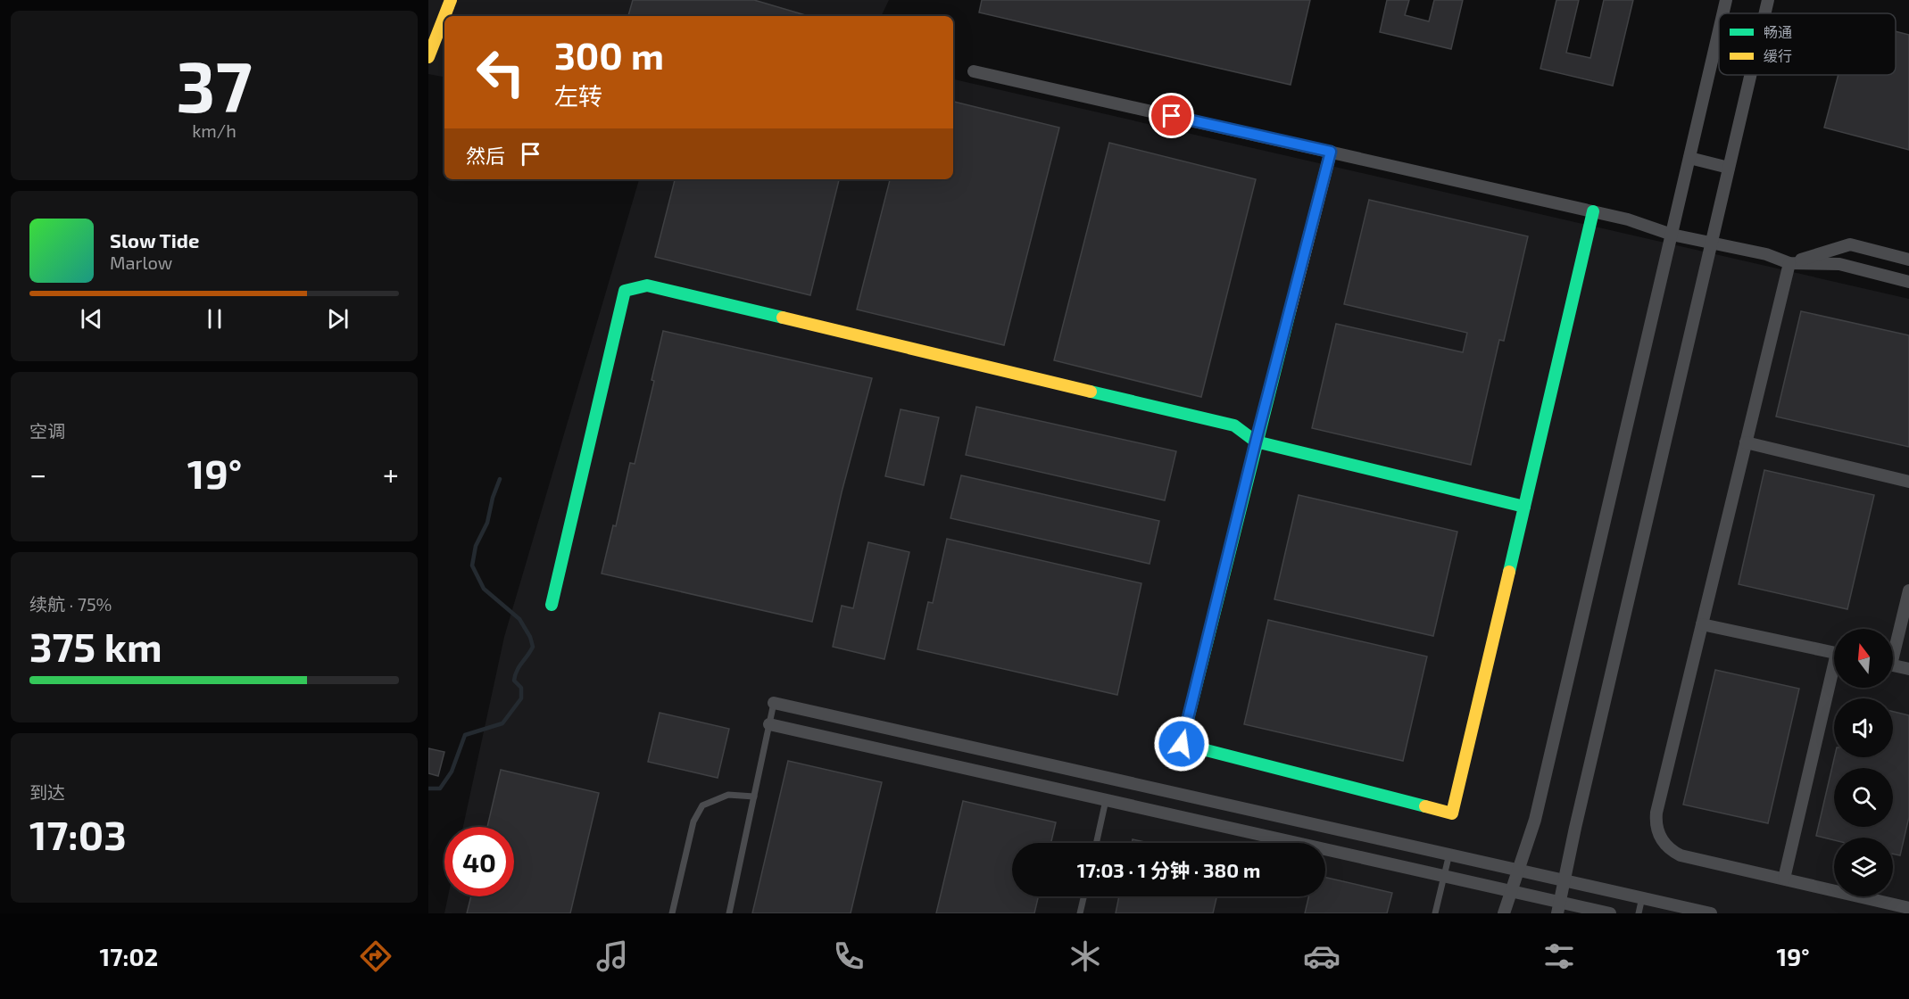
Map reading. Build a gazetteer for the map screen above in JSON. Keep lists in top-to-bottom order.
{
  "legend": ["畅通", "缓行"],
  "north": "top",
  "page": {
    "tile": [
      ["37", "km/h"],
      "空调",
      ["续航 · 75%", "375 km"],
      ["到达", "17:03"]
    ],
    "turn": ["300 m", "左转"],
    "then": "然后",
    "song": ["Slow Tide", "Marlow"],
    "heat": ["−", "19°", "+"],
    "limit": "40",
    "trip": "17:03 · 1 分钟 · 380 m",
    "tabs": ["17:02", "19°"]
  }
}
